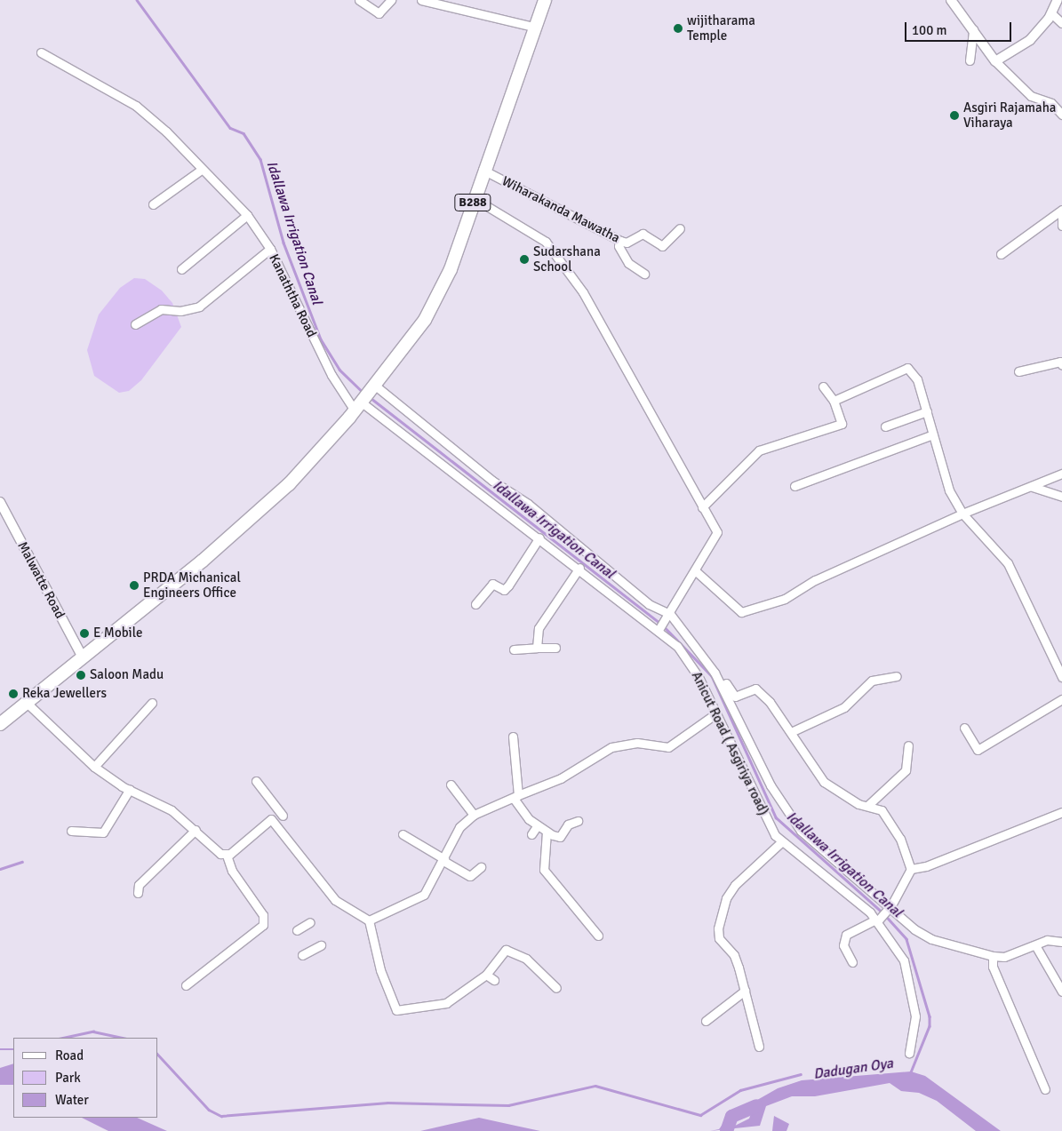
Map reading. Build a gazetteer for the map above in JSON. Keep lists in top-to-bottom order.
{
  "streets": {
    "main road": ["B288"],
    "street": [
      "Wiharakanda Mawatha",
      "Kanaththa Road",
      "Malwatte Road",
      "Anicut Road ( Asgiriya road)"
    ]
  },
  "crossings": [
    ["B288", "Wiharakanda Mawatha"],
    ["B288", "Kanaththa Road"],
    ["B288", "Malwatte Road"],
    ["B288", "Anicut Road ( Asgiriya road)"],
    ["Kanaththa Road", "Anicut Road ( Asgiriya road)"]
  ],
  "water": ["Idallawa Irrigation Canal", "Dadugan Oya"],
  "places": [
    "wijitharama Temple",
    "Asgiri Rajamaha Viharaya",
    "Sudarshana School",
    "PRDA Michanical Engineers Office",
    "E Mobile",
    "Saloon Madu",
    "Reka Jewellers"
  ],
  "legend": ["Road", "Park", "Water"],
  "scale_bar": "100 m"
}
